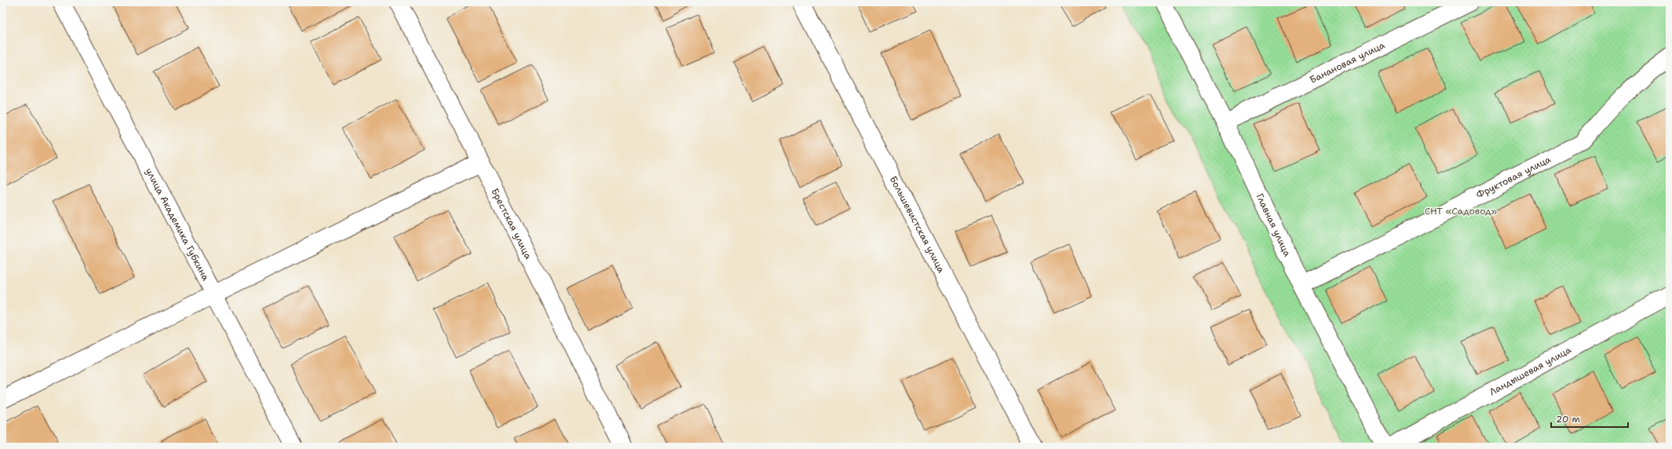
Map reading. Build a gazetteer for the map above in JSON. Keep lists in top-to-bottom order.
{
  "streets": {
    "street": [
      "Банановая улица",
      "Фруктовая улица",
      "Брестская улица",
      "улица Академика Губкина",
      "Большевистская улица",
      "Главная улица",
      "Ландышевая улица"
    ]
  },
  "crossings": [
    ["Банановая улица", "Главная улица"],
    ["Фруктовая улица", "Главная улица"]
  ],
  "parks": ["СНТ «Садовод»"],
  "scale_bar": "20 m"
}
